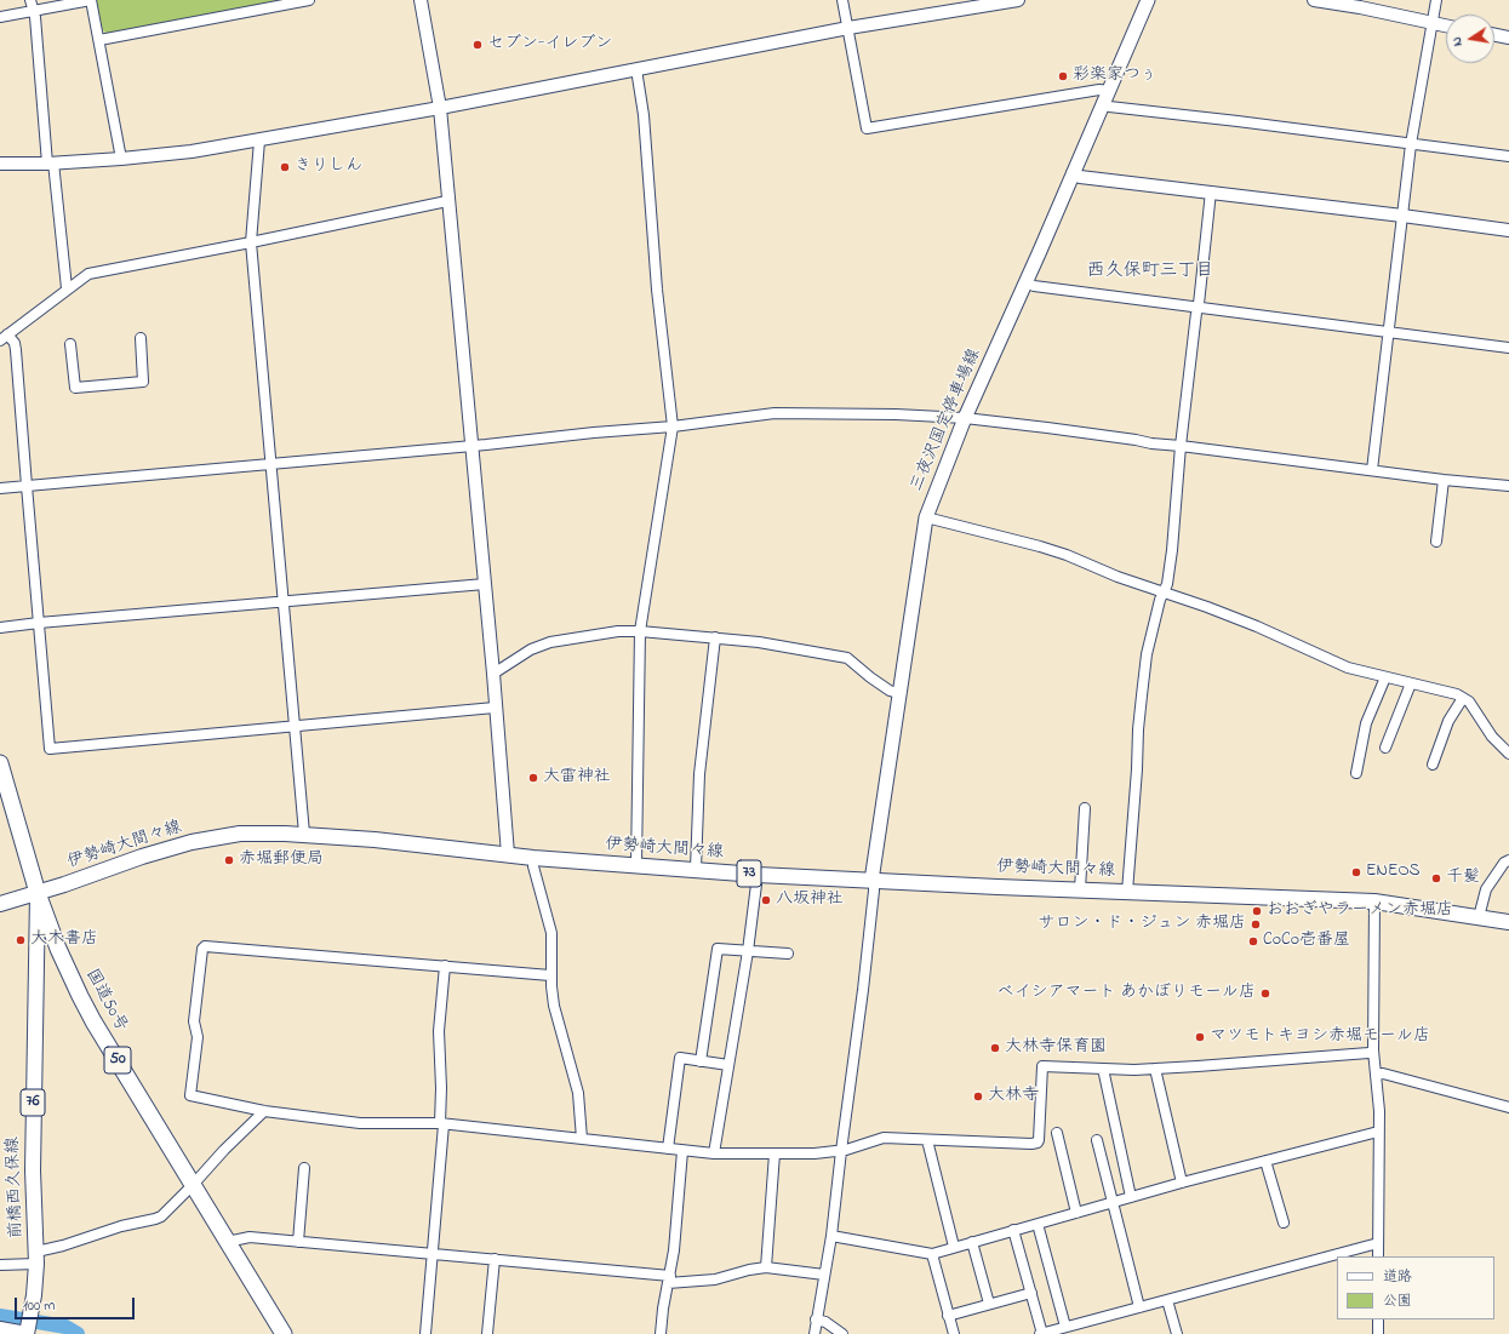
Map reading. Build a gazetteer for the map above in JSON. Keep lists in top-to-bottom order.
{
  "streets": {
    "highway": ["国道50号", "50"],
    "main road": [
      "三夜沢国定停車場線",
      "伊勢崎大間々線",
      "73",
      "76",
      "前橋西久保線"
    ]
  },
  "crossings": [
    ["三夜沢国定停車場線", "伊勢崎大間々線"],
    ["伊勢崎大間々線", "国道50号"],
    ["伊勢崎大間々線", "前橋西久保線"],
    ["国道50号", "前橋西久保線"]
  ],
  "districts": ["西久保町三丁目"],
  "places": [
    "セブン-イレブン",
    "彩楽家つぅ",
    "きりしん",
    "大雷神社",
    "赤堀郵便局",
    "ENEOS",
    "千髪",
    "八坂神社",
    "おおぎやラーメン赤堀店",
    "サロン・ド・ジュン 赤堀店",
    "大木書店",
    "CoCo壱番屋",
    "ベイシアマート あかぼりモール店",
    "マツモトキヨシ赤堀モール店",
    "大林寺保育園",
    "大林寺"
  ],
  "legend": ["道路", "公園"],
  "scale_bar": "100 m",
  "north": "left"
}
